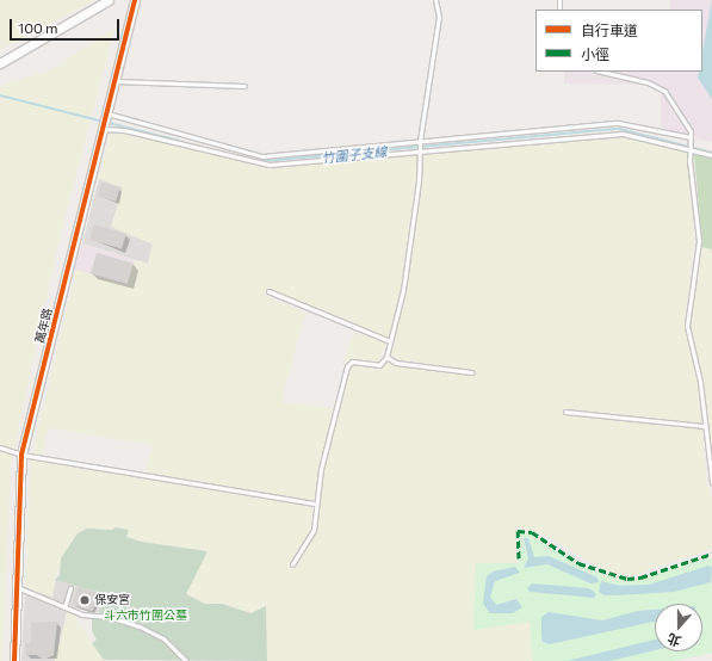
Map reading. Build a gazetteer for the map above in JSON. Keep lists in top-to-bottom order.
{
  "streets": {
    "street": ["萬年路"]
  },
  "water": ["竹圍子支線"],
  "parks": ["斗六市竹圍公墓"],
  "places": ["保安宮"],
  "legend": ["自行車道", "小徑"],
  "scale_bar": "100 m",
  "north": "bottom"
}
